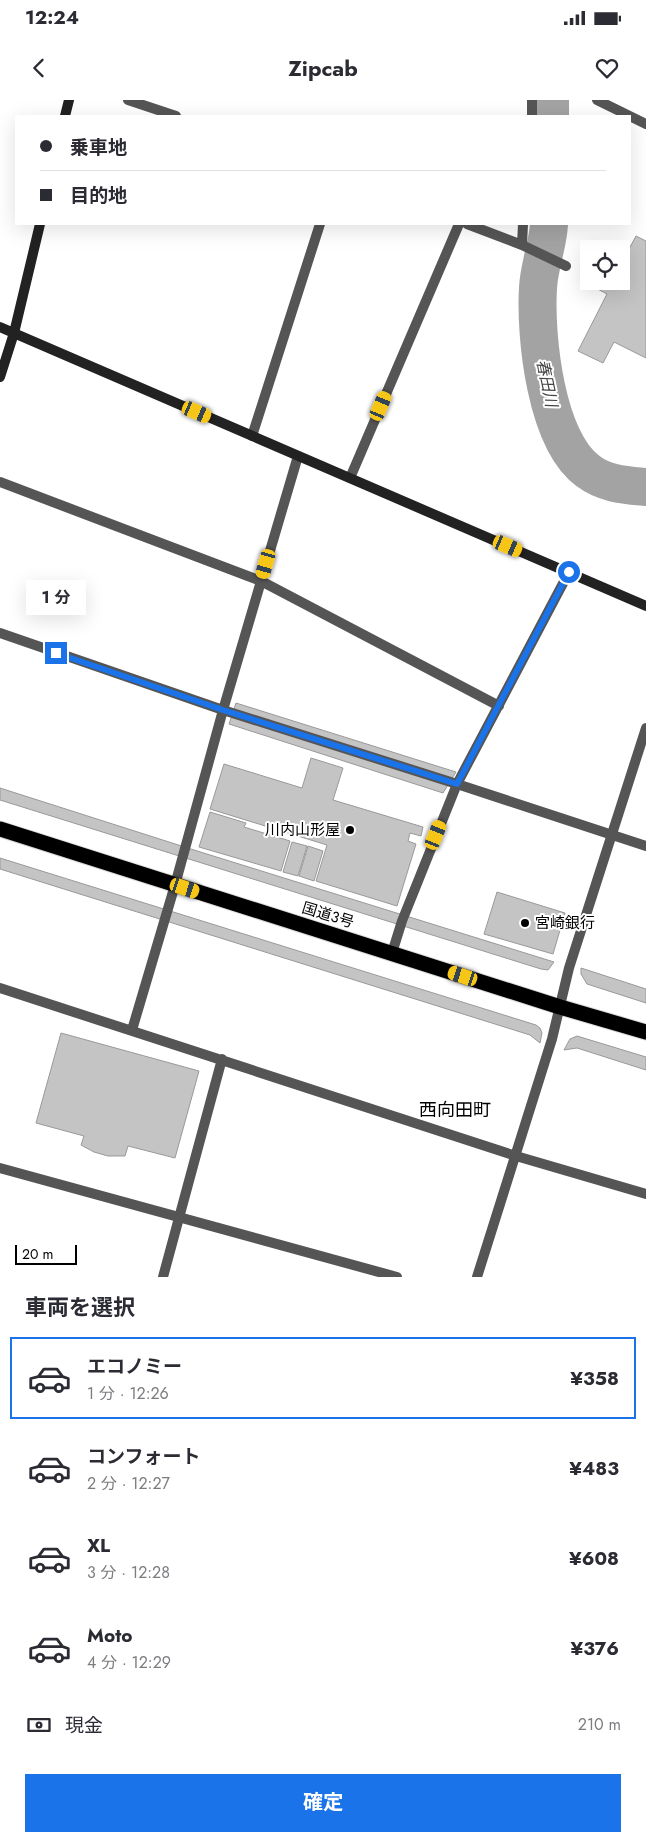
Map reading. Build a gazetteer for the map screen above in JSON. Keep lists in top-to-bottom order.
{
  "streets": {
    "highway": ["国道3号"]
  },
  "districts": ["西向田町"],
  "water": ["春田川"],
  "places": ["川内山形屋", "宮崎銀行"],
  "scale_bar": "20 m",
  "page": {
    "status": "12:24",
    "header": "Zipcab",
    "banner": ["乗車地", "目的地"],
    "bubble": "1 分",
    "scale": "20 m",
    "heading": "車両を選択",
    "list": [
      {
        "name": "エコノミー",
        "note": "1 分 · 12:26",
        "value": "¥358"
      },
      {
        "name": "コンフォート",
        "note": "2 分 · 12:27",
        "value": "¥483"
      },
      {
        "name": "XL",
        "note": "3 分 · 12:28",
        "value": "¥608"
      },
      {
        "name": "Moto",
        "note": "4 分 · 12:29",
        "value": "¥376"
      }
    ],
    "pay": ["現金", "210 m"],
    "buttons": "確定"
  }
}
